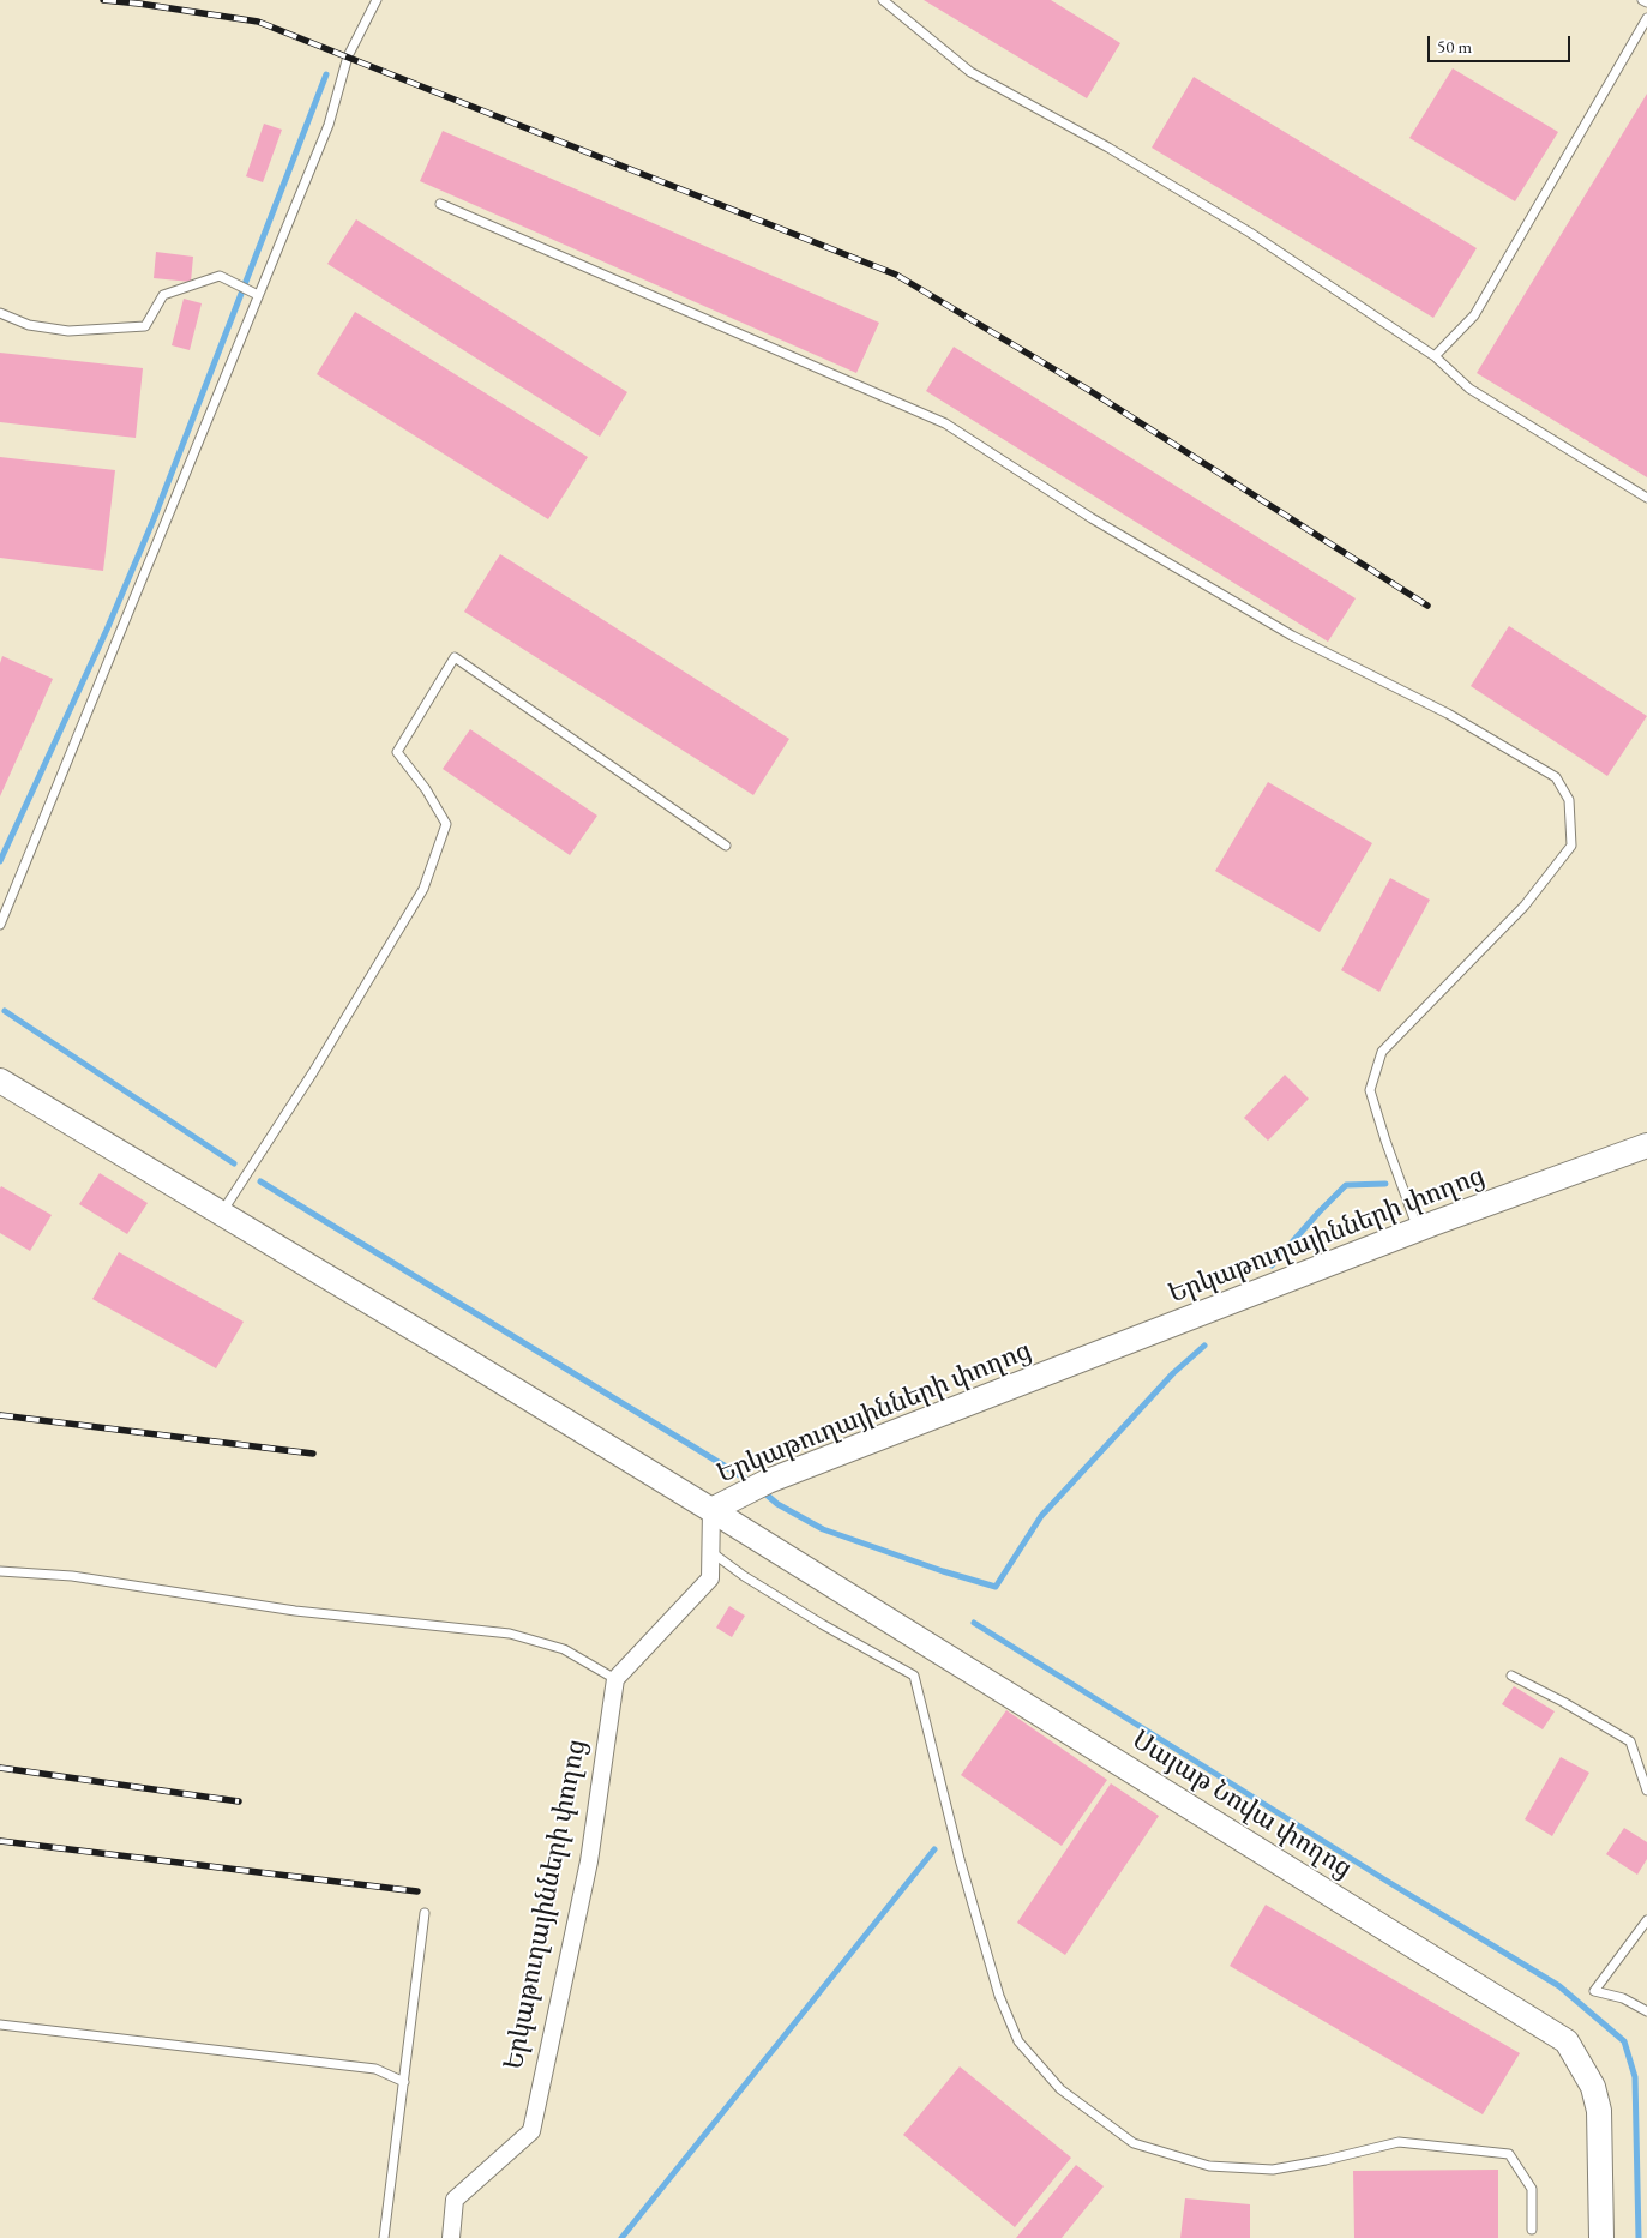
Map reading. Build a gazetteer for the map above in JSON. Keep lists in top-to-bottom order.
{
  "streets": {
    "main road": ["Երկաթուղայինների փողոց", "Սայաթ Նովա փողոց"]
  },
  "crossings": [
    ["Երկաթուղայինների փողոց", "Սայաթ Նովա փողոց"]
  ],
  "scale_bar": "50 m"
}
